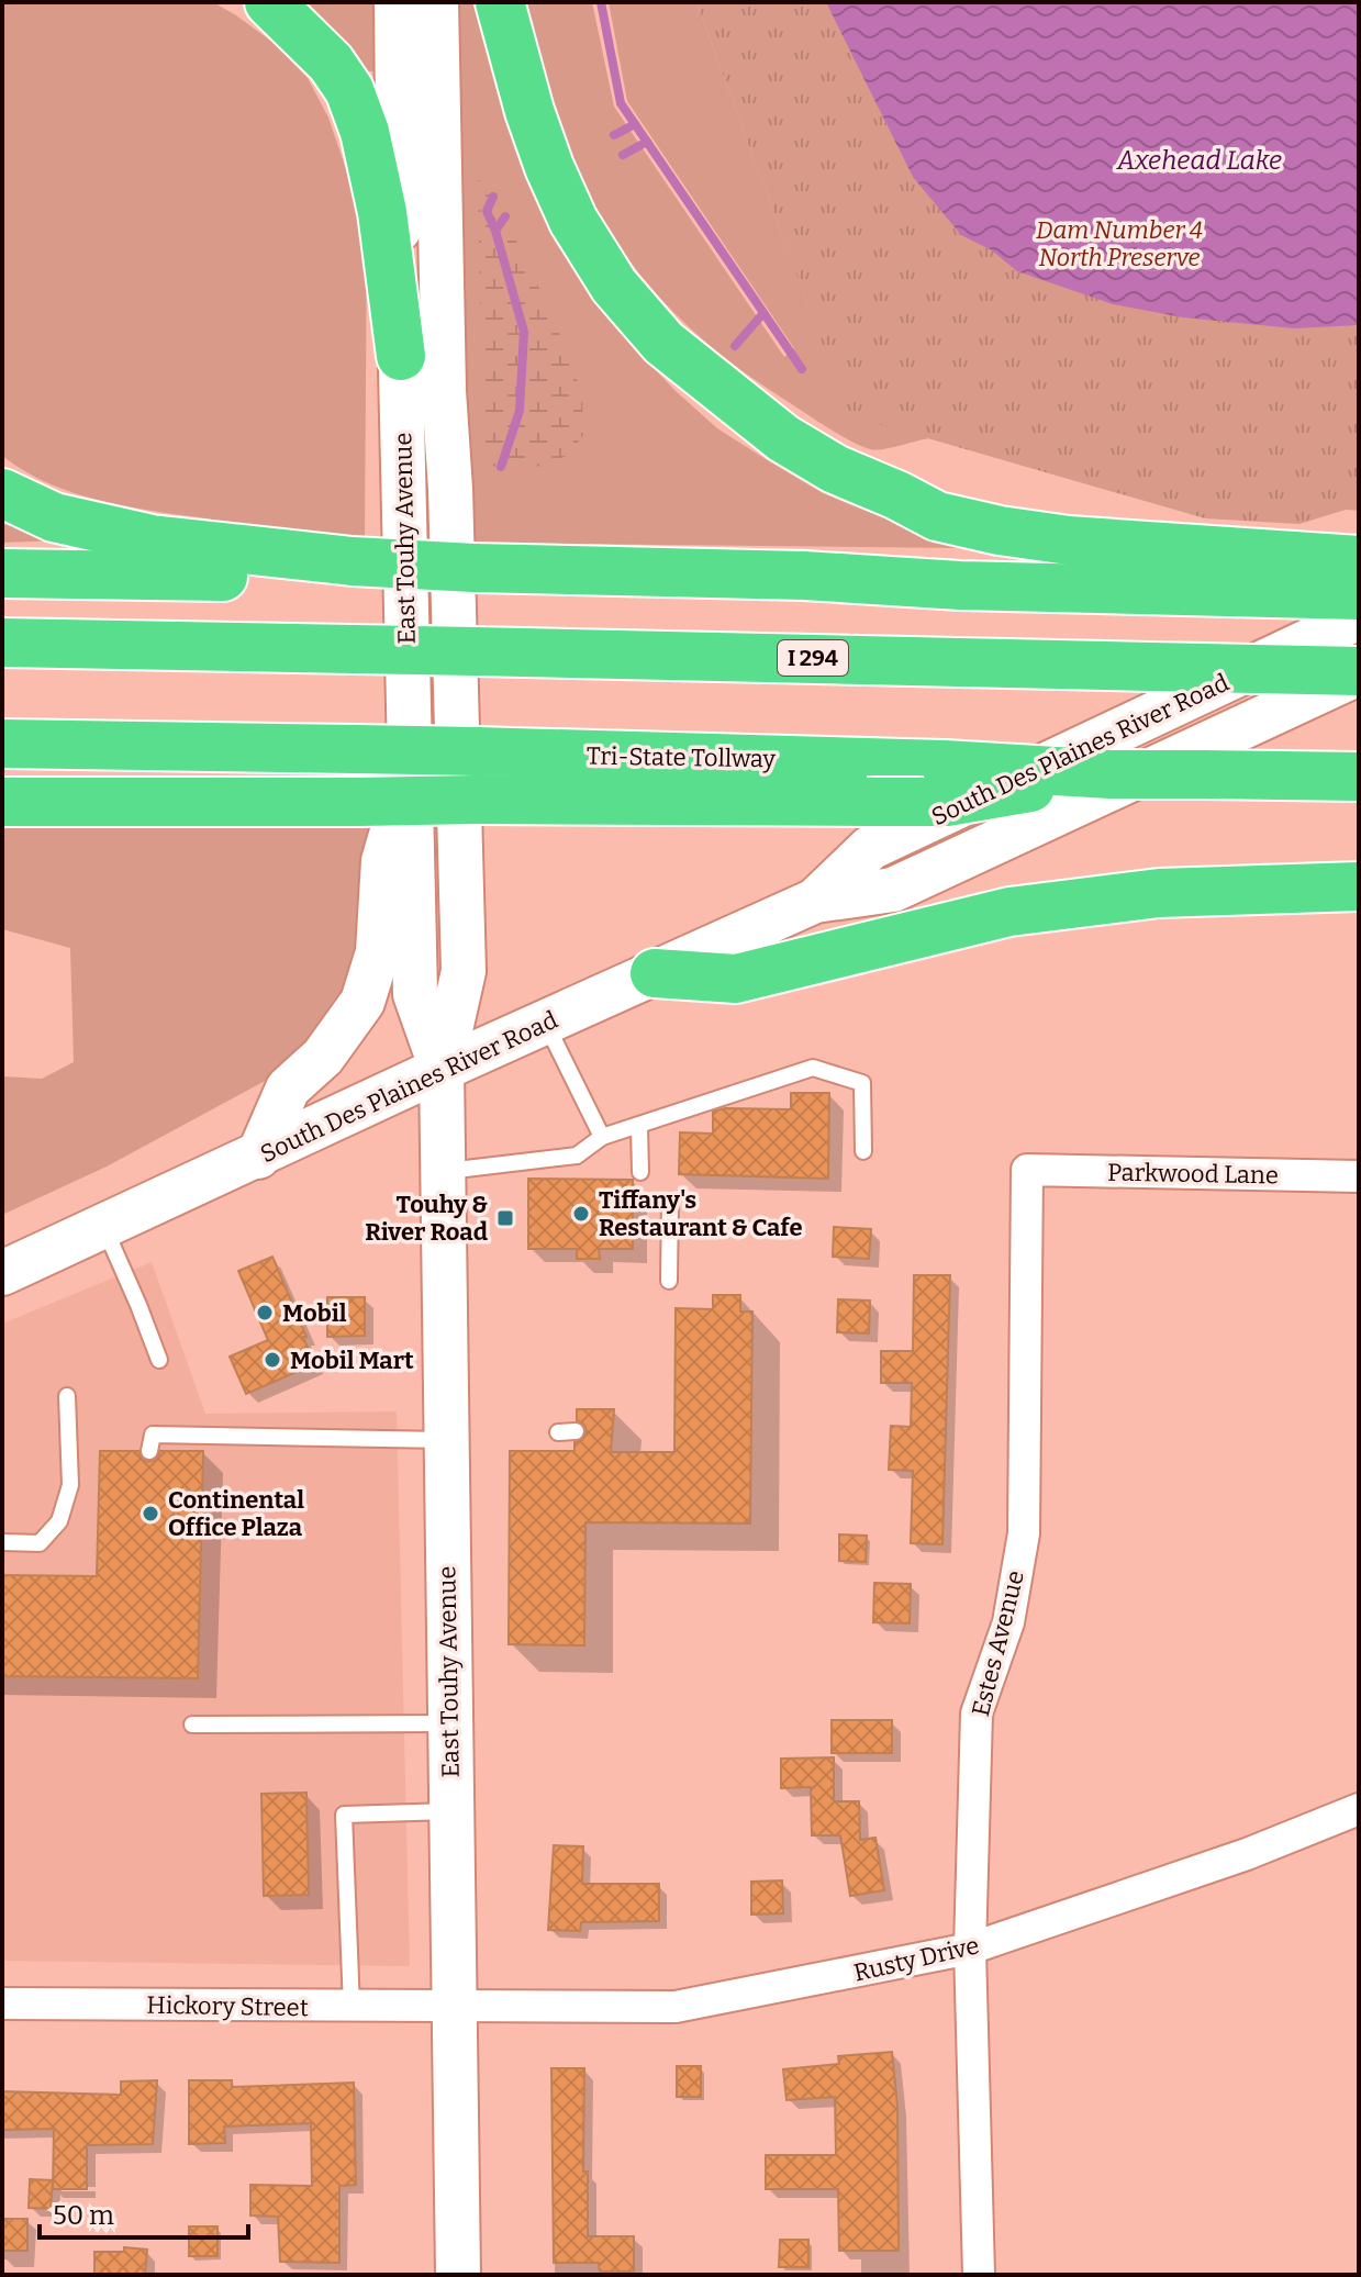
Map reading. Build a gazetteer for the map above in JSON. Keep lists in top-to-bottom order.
{
  "streets": {
    "highway": ["I 294", "Tri-State Tollway"],
    "main road": ["East Touhy Avenue", "South Des Plaines River Road"],
    "street": [
      "Parkwood Lane",
      "Estes Avenue",
      "Rusty Drive",
      "Hickory Street"
    ]
  },
  "crossings": [
    ["East Touhy Avenue", "South Des Plaines River Road"],
    ["East Touhy Avenue", "Rusty Drive"],
    ["East Touhy Avenue", "Hickory Street"],
    ["I 294", "South Des Plaines River Road"],
    ["Parkwood Lane", "Estes Avenue"],
    ["Estes Avenue", "Rusty Drive"],
    ["Rusty Drive", "Hickory Street"]
  ],
  "water": ["Axehead Lake"],
  "parks": ["Dam Number 4 North Preserve"],
  "places": {
    "other": [
      "Tiffany's Restaurant & Cafe",
      "Mobil",
      "Mobil Mart",
      "Continental Office Plaza"
    ],
    "transit": ["Touhy & River Road"]
  },
  "scale_bar": "50 m"
}
